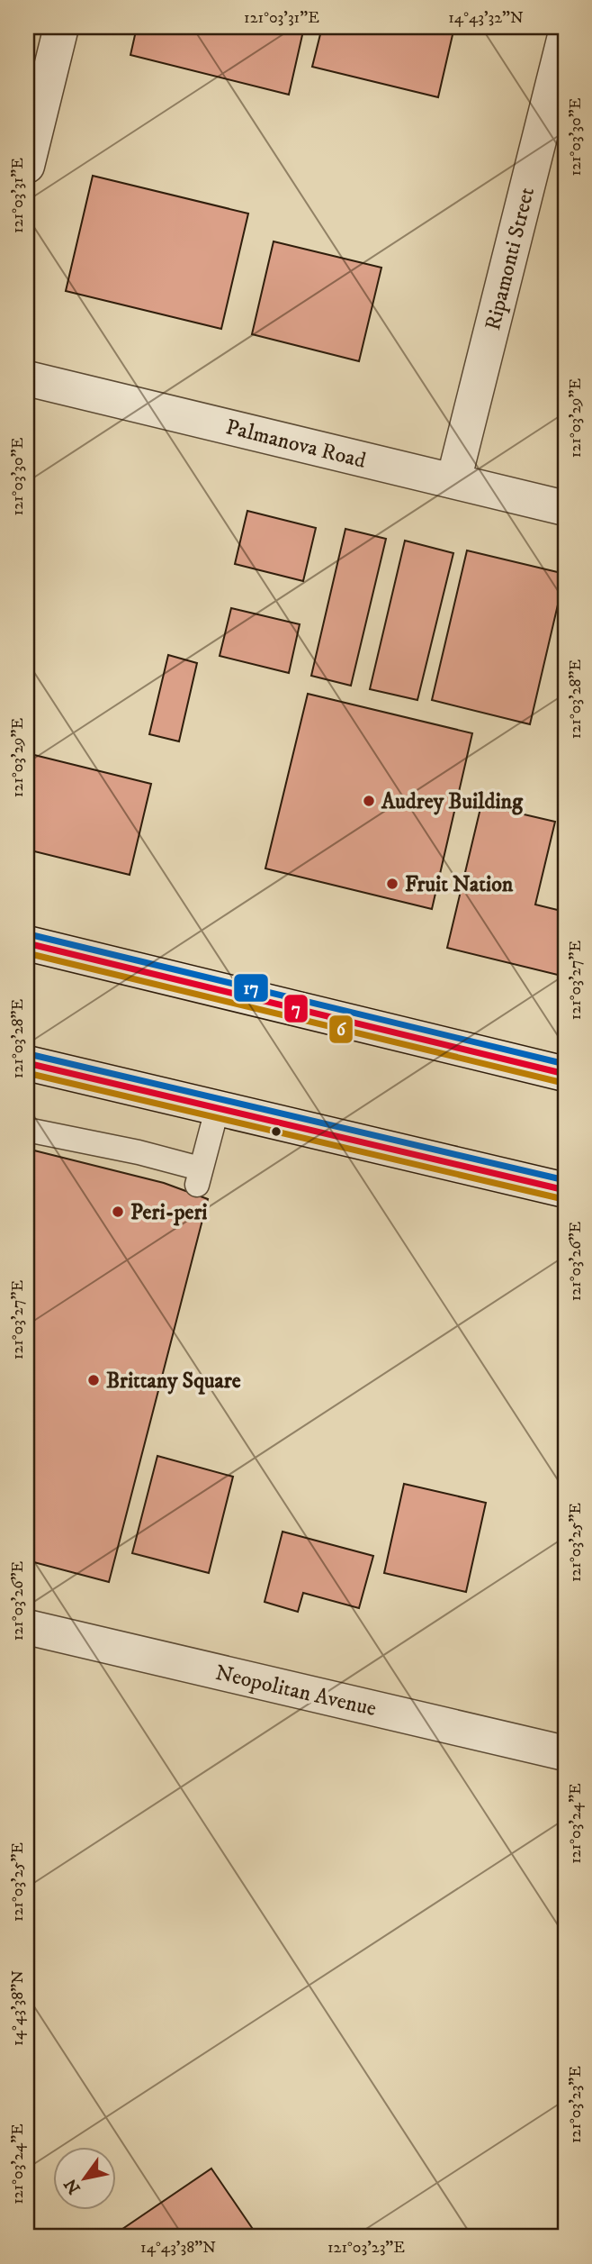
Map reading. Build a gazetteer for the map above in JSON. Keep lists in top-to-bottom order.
{
  "streets": {
    "street": ["Ripamonti Street", "Palmanova Road", "Neopolitan Avenue"]
  },
  "crossings": [
    ["Ripamonti Street", "Palmanova Road"]
  ],
  "places": [
    "Audrey Building",
    "Fruit Nation",
    "Peri-peri",
    "Brittany Square"
  ],
  "lines": ["transit line 17", "transit line 7", "transit line 6"],
  "north": "bottom left",
  "coordinates": [
    "121°03'31\"E",
    "14°43'32\"N",
    "121°03'30\"E",
    "121°03'29\"E",
    "121°03'28\"E",
    "121°03'27\"E",
    "121°03'26\"E",
    "121°03'25\"E",
    "121°03'24\"E",
    "14°43'38\"N",
    "121°03'23\"E"
  ]
}
